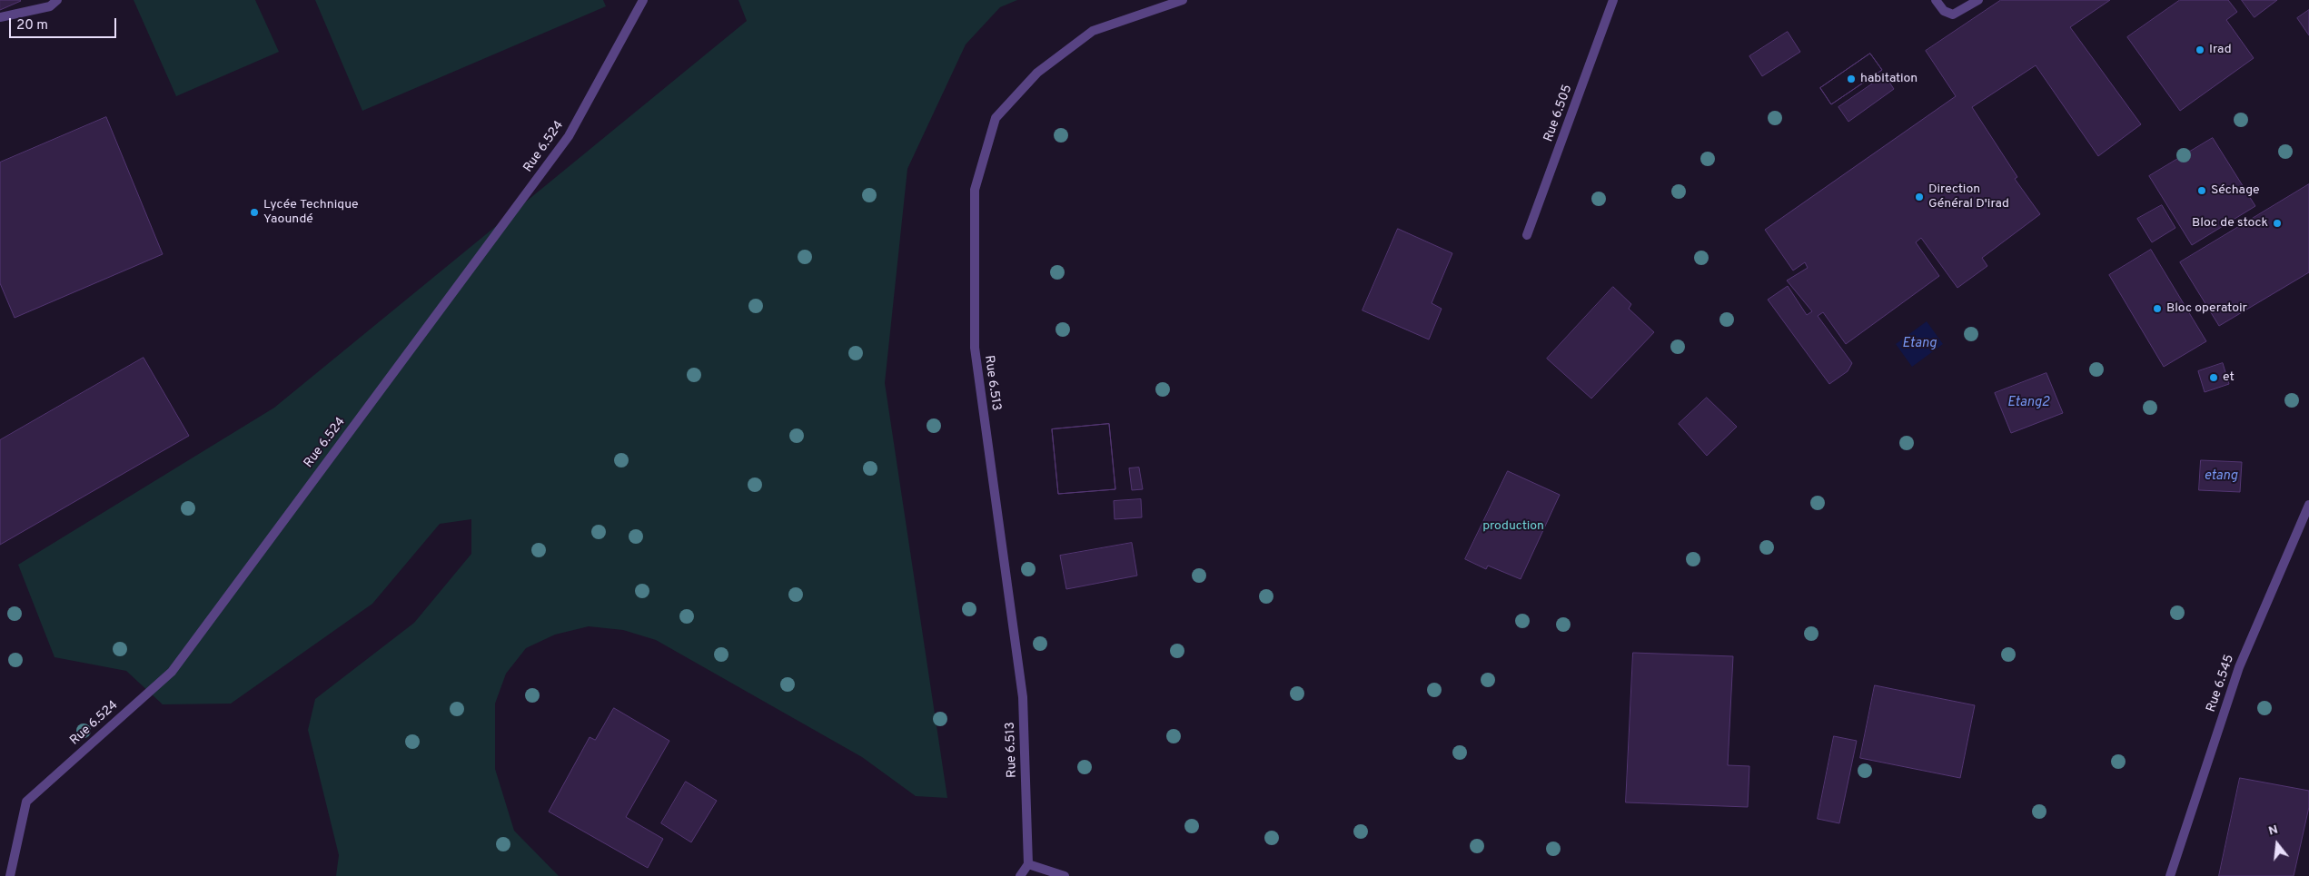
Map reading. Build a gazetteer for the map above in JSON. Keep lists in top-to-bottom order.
{
  "streets": {
    "street": [
      "Rue 6.505",
      "Rue 6.524",
      "Rue 6.513",
      "Rue 6.545"
    ]
  },
  "water": ["Etang", "Etang2", "etang"],
  "parks": ["production"],
  "places": [
    "Irad",
    "habitation",
    "Séchage",
    "Direction Général D'irad",
    "Lycée Technique Yaoundé",
    "Bloc de stock",
    "Bloc operatoir",
    "et"
  ],
  "scale_bar": "20 m",
  "north": "top"
}
